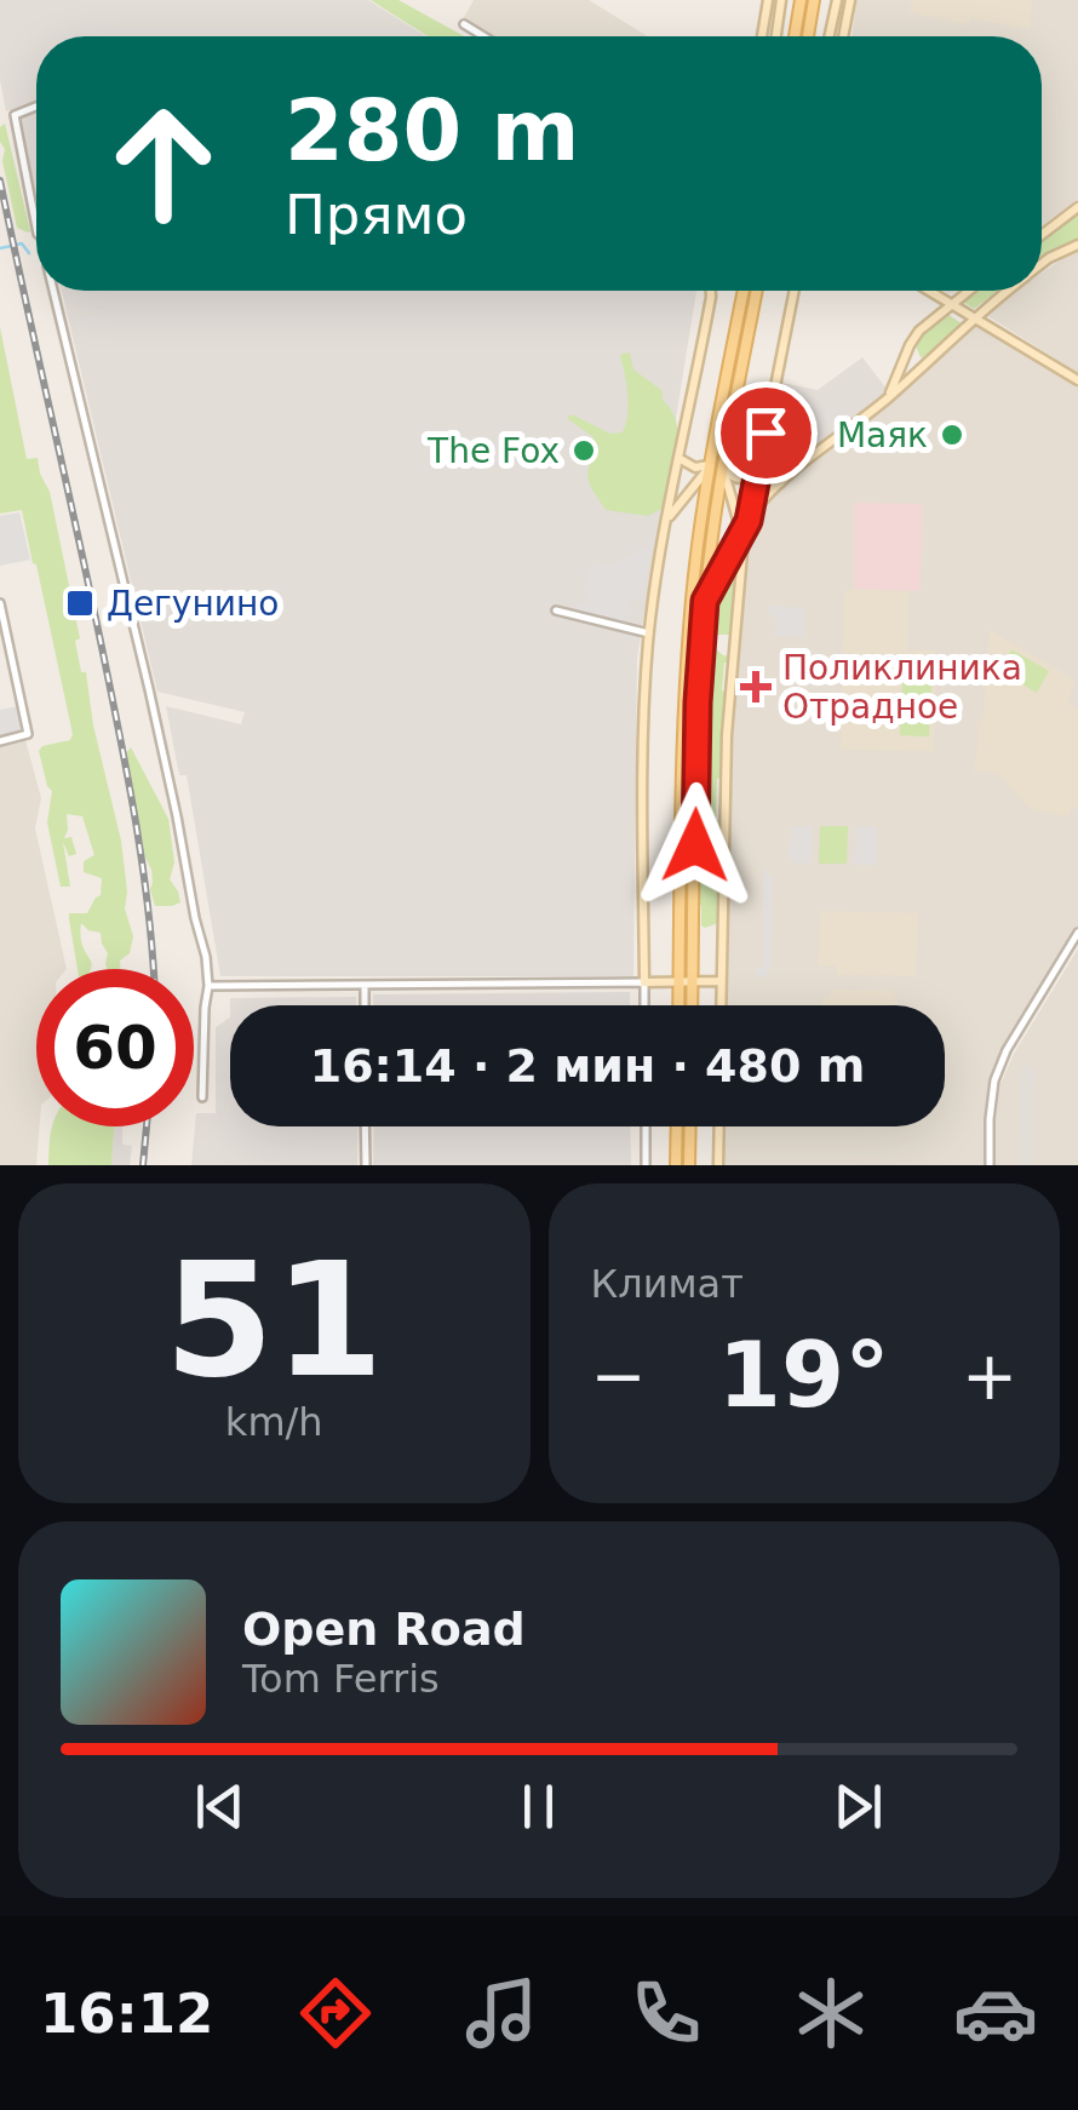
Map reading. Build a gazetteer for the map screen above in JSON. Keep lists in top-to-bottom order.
{
  "places": {
    "other": ["Маяк", "The Fox"],
    "transit": ["Дегунино"],
    "health": ["Поликлиника Отрадное"]
  },
  "page": {
    "turn": ["280 m", "Прямо"],
    "limit": "60",
    "trip": "16:14 · 2 мин · 480 m",
    "tile": [
      ["51", "km/h"],
      "Климат"
    ],
    "heat": ["−", "19°", "+"],
    "song": ["Open Road", "Tom Ferris"],
    "tabs": "16:12"
  }
}
